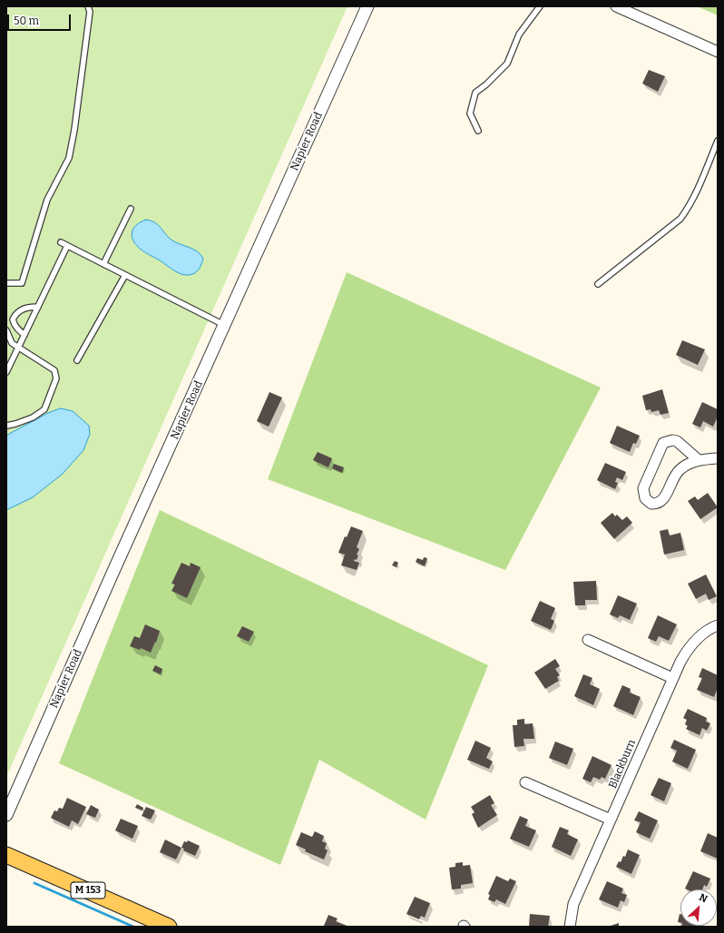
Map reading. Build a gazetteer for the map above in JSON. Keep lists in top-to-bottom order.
{
  "streets": {
    "main road": ["M 153"],
    "street": ["Napier Road", "Blackburn"]
  },
  "scale_bar": "50 m",
  "north": "top right"
}
